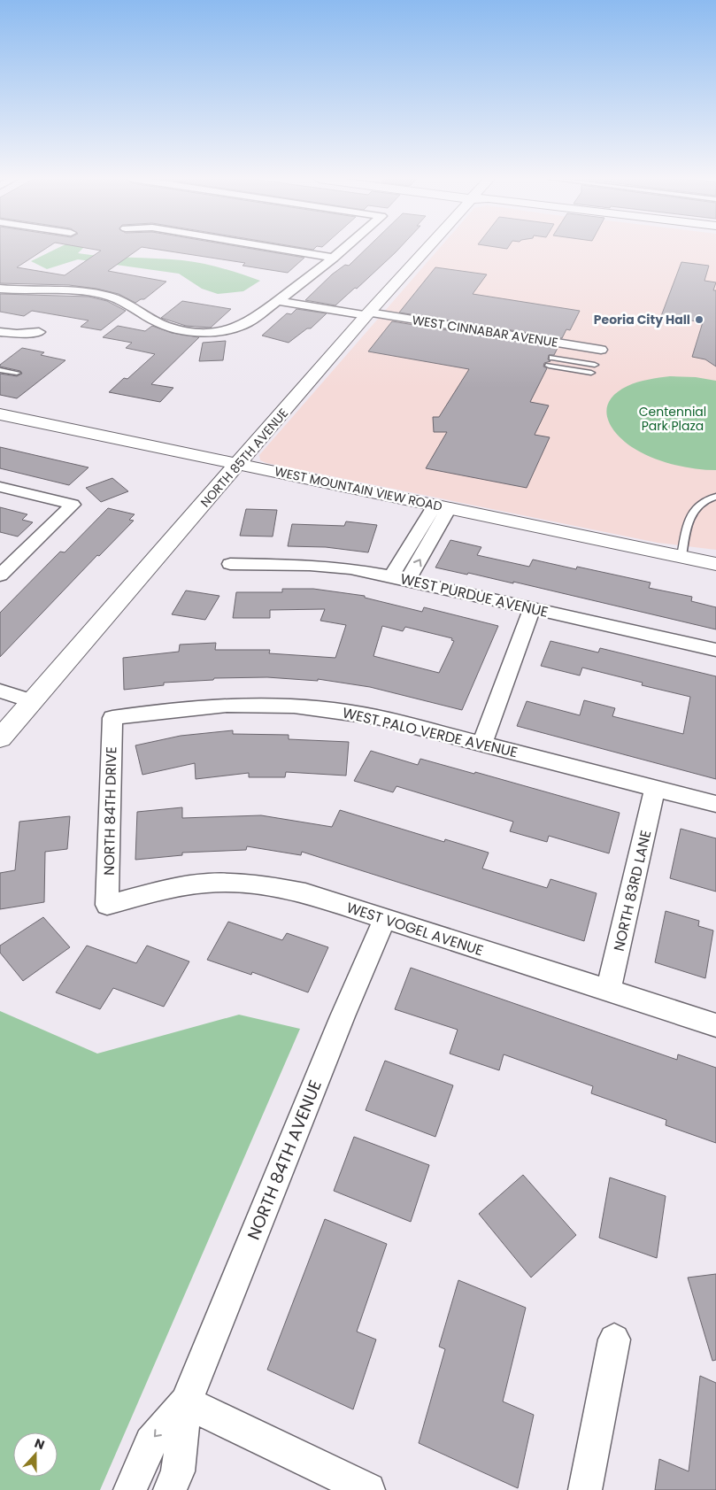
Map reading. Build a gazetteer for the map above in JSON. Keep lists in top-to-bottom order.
{
  "streets": {
    "street": [
      "WEST CINNABAR AVENUE",
      "NORTH 85TH AVENUE",
      "WEST MOUNTAIN VIEW ROAD",
      "WEST PURDUE AVENUE",
      "WEST PALO VERDE AVENUE",
      "NORTH 84TH DRIVE",
      "NORTH 83RD LANE",
      "WEST VOGEL AVENUE",
      "NORTH 84TH AVENUE"
    ]
  },
  "crossings": [
    ["WEST CINNABAR AVENUE", "NORTH 85TH AVENUE"],
    ["NORTH 85TH AVENUE", "WEST MOUNTAIN VIEW ROAD"],
    ["WEST PALO VERDE AVENUE", "NORTH 84TH DRIVE"],
    ["WEST PALO VERDE AVENUE", "NORTH 83RD LANE"],
    ["NORTH 84TH DRIVE", "WEST VOGEL AVENUE"],
    ["NORTH 83RD LANE", "WEST VOGEL AVENUE"],
    ["WEST VOGEL AVENUE", "NORTH 84TH AVENUE"]
  ],
  "parks": ["Centennial Park Plaza"],
  "places": ["Peoria City Hall"],
  "north": "top"
}
